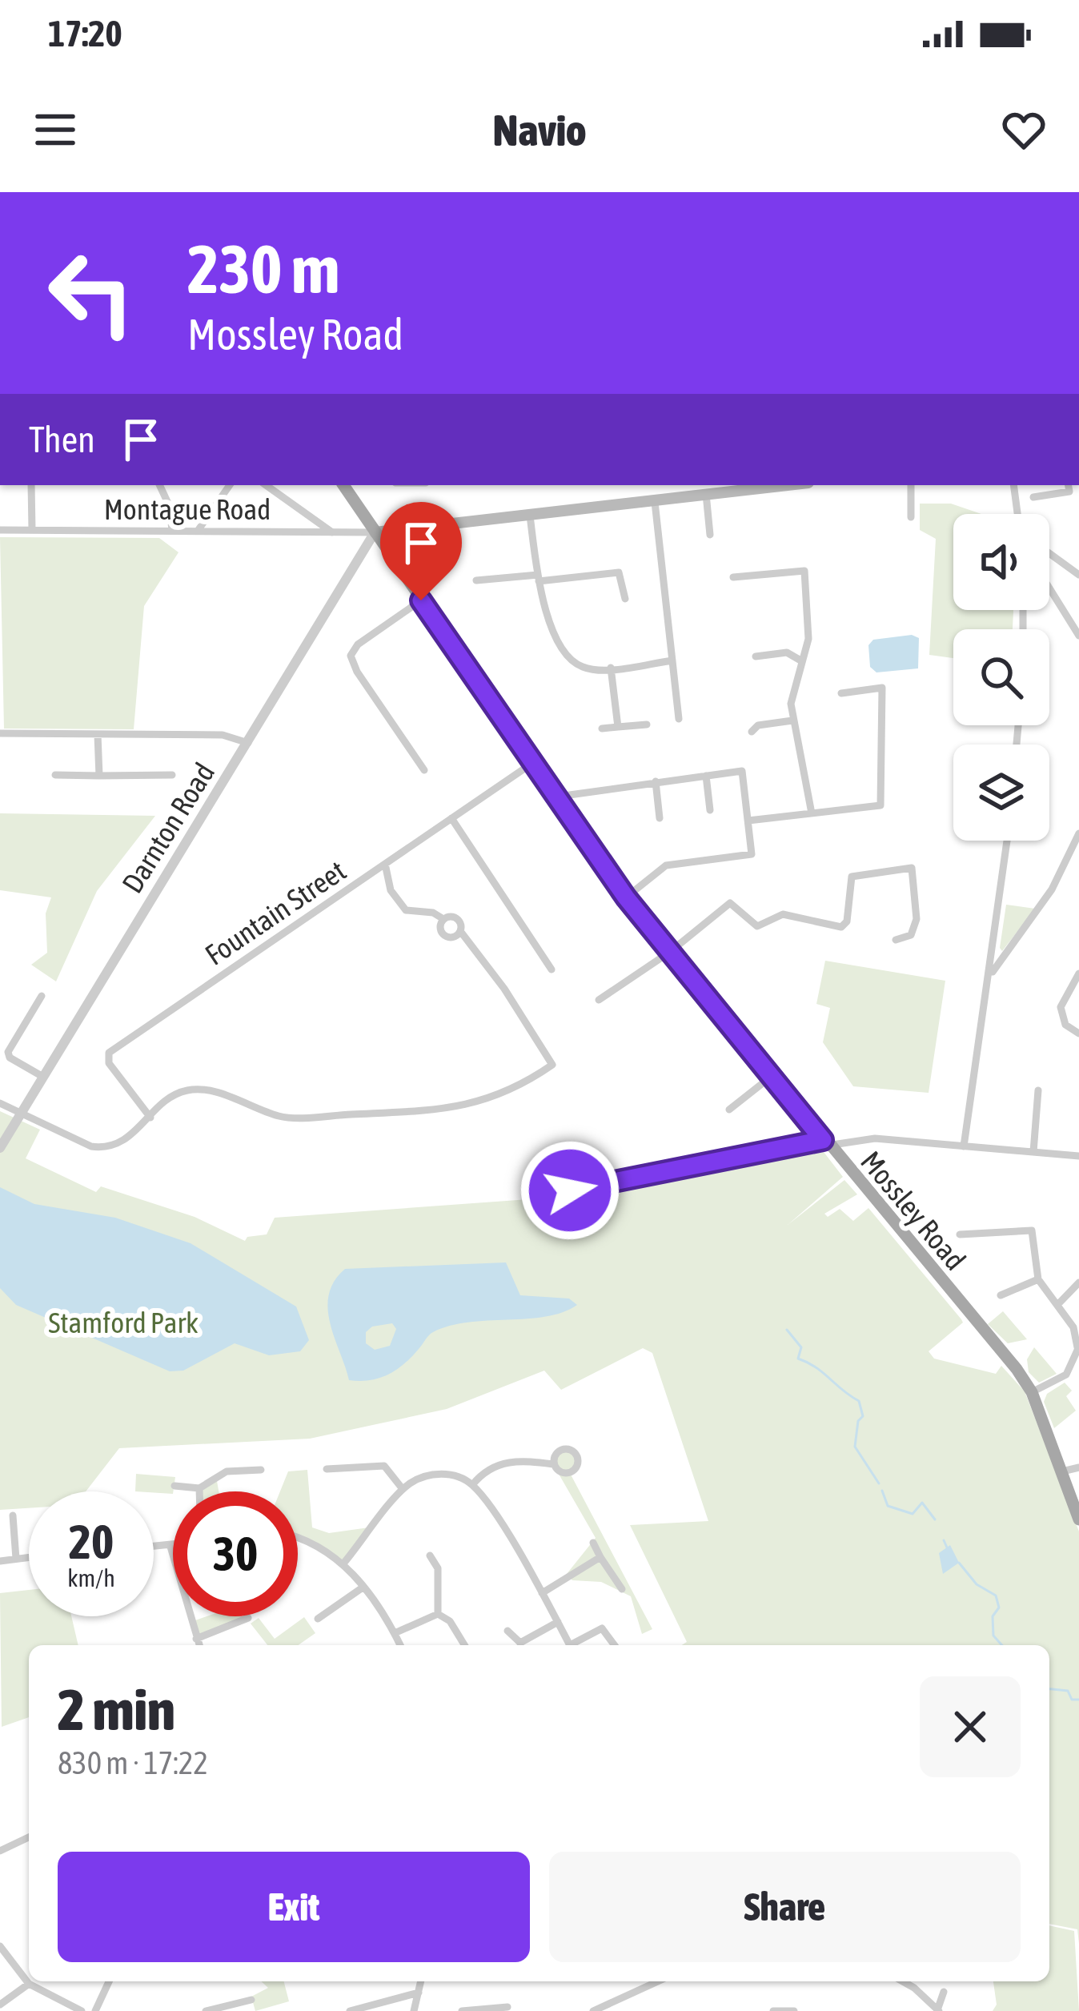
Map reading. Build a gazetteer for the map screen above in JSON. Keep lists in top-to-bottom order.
{
  "streets": {
    "main road": ["Mossley Road"],
    "street": ["Montague Road", "Darnton Road", "Fountain Street"]
  },
  "crossings": [
    ["Montague Road", "Darnton Road"],
    ["Montague Road", "Mossley Road"],
    ["Darnton Road", "Mossley Road"],
    ["Fountain Street", "Mossley Road"]
  ],
  "parks": ["Stamford Park"],
  "page": {
    "status": "17:20",
    "header": "Navio",
    "turn": ["230 m", "Mossley Road"],
    "then": "Then",
    "speed": "20 km/h",
    "limit": "30",
    "heading": ["2 min", "830 m · 17:22"],
    "buttons": ["Exit", "Share"]
  }
}
